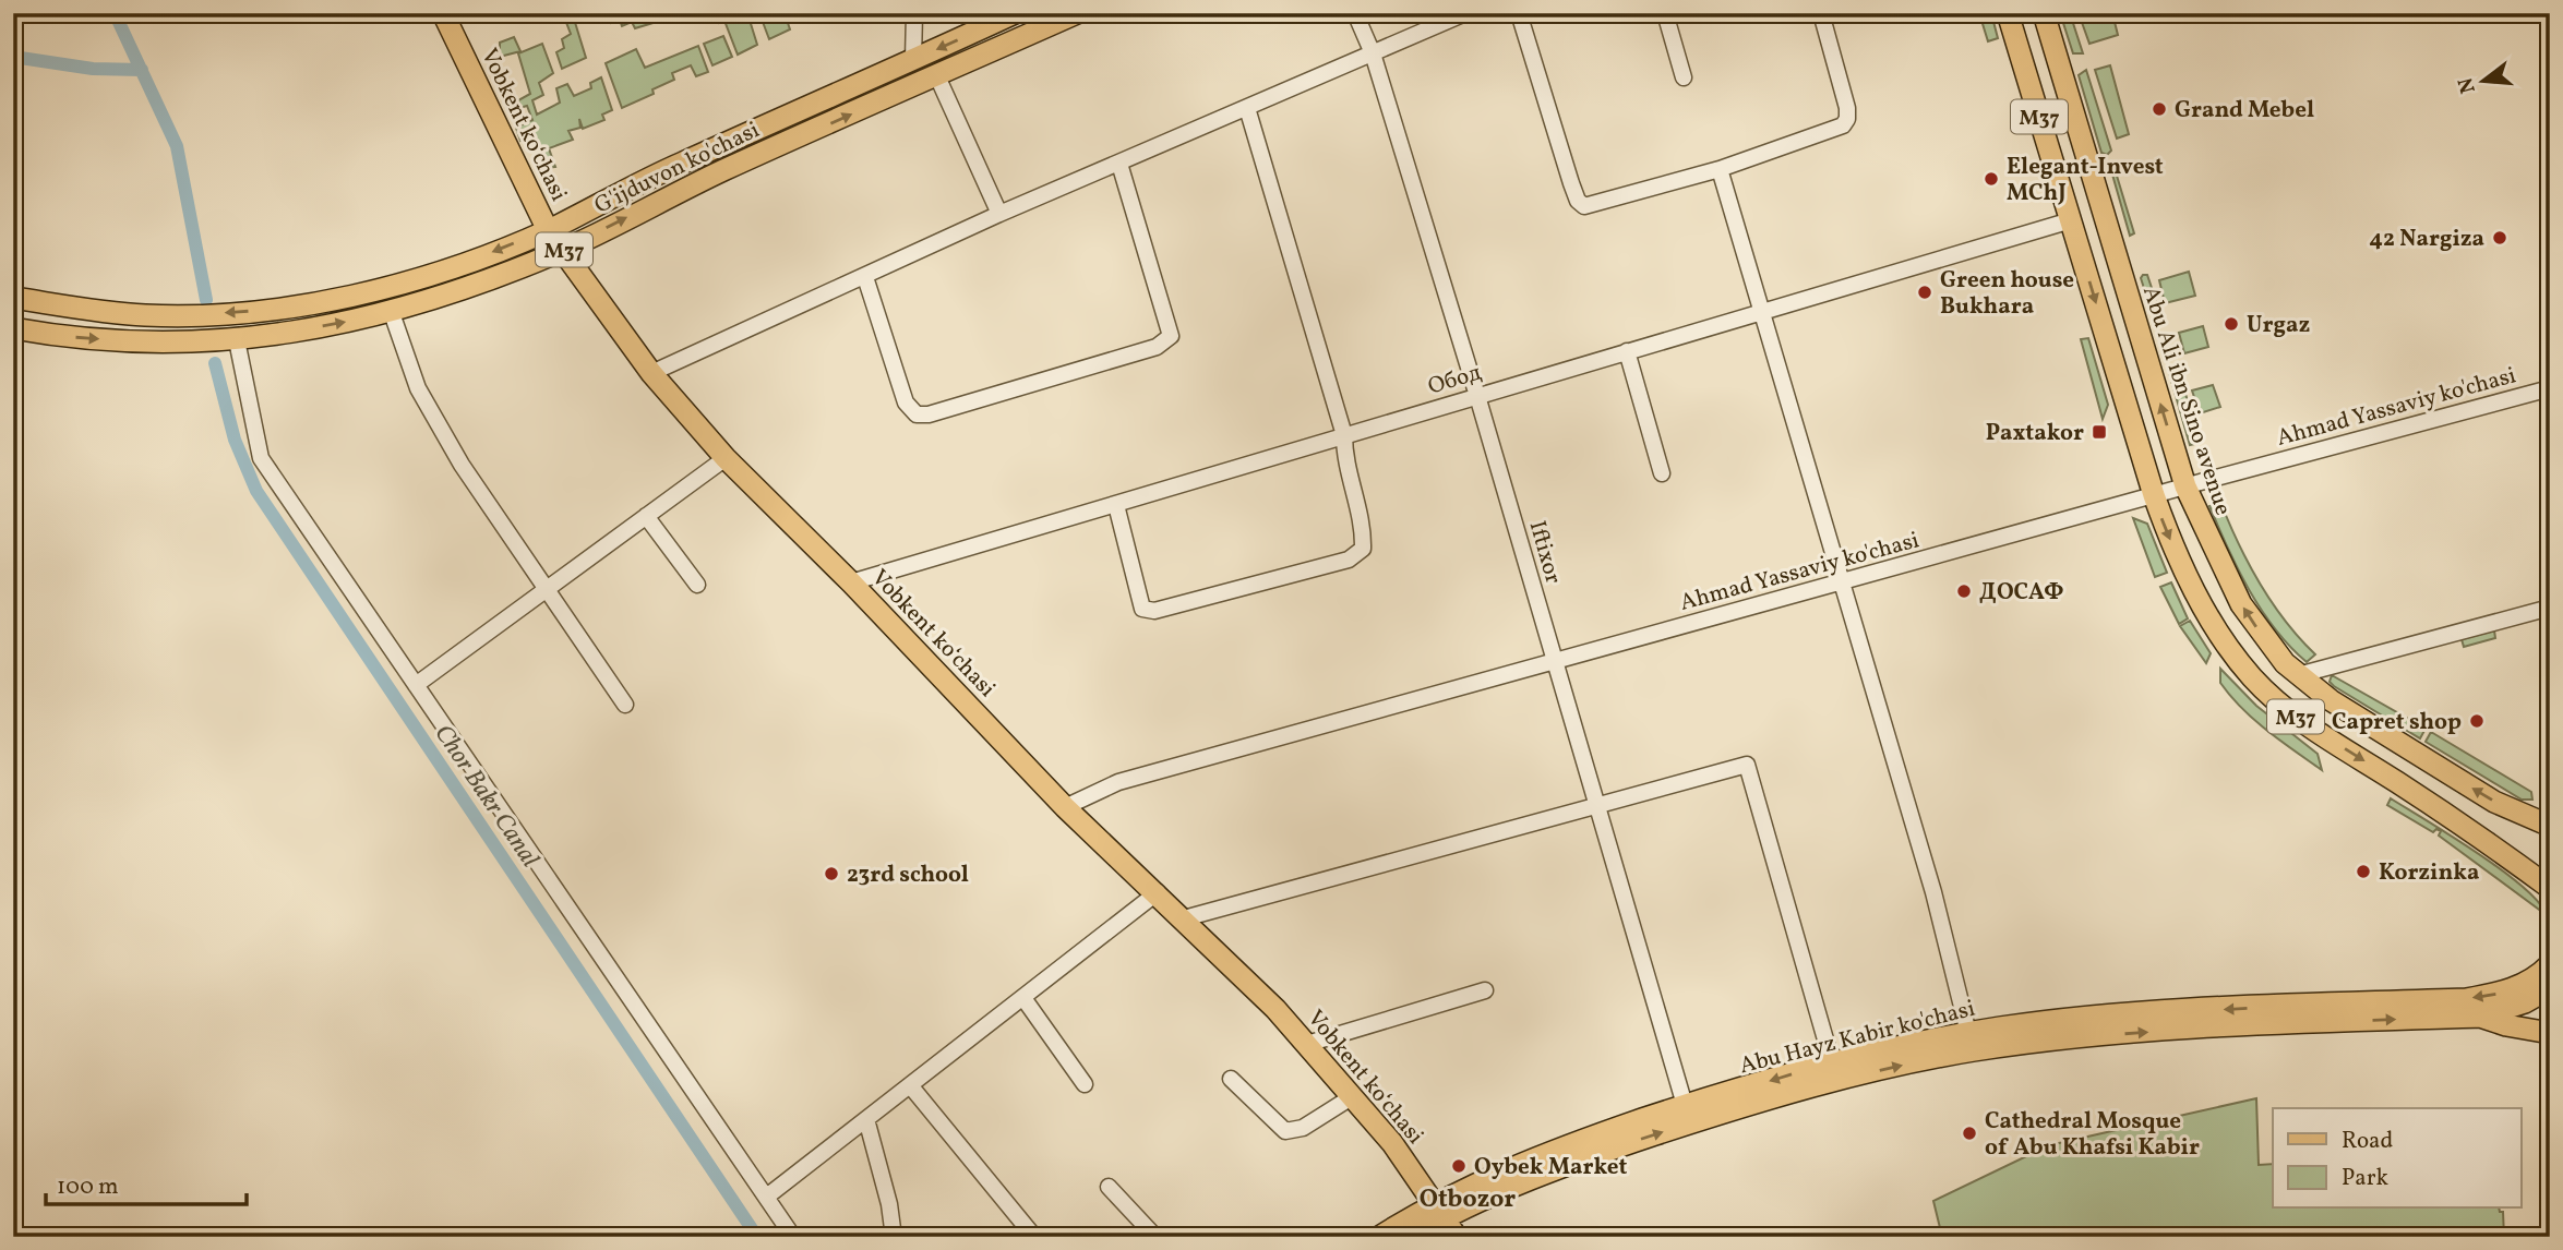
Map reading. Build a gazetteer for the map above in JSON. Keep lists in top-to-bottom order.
{
  "streets": {
    "main road": [
      "M37",
      "Vobkent koʻchasi",
      "G'ijduvon ko'chasi",
      "Abu Ali ibn Sino avenue",
      "Abu Hayz Kabir ko'chasi"
    ],
    "street": ["Обод", "Ahmad Yassaviy ko'chasi", "Iftixor"]
  },
  "crossings": [
    ["M37", "Обод"],
    ["M37", "Ahmad Yassaviy ko'chasi"],
    ["Vobkent koʻchasi", "G'ijduvon ko'chasi"],
    ["Vobkent koʻchasi", "Обод"],
    ["Vobkent koʻchasi", "Ahmad Yassaviy ko'chasi"],
    ["Vobkent koʻchasi", "Abu Hayz Kabir ko'chasi"],
    ["Обод", "Iftixor"],
    ["Abu Ali ibn Sino avenue", "Ahmad Yassaviy ko'chasi"],
    ["Ahmad Yassaviy ko'chasi", "Iftixor"],
    ["Iftixor", "Abu Hayz Kabir ko'chasi"]
  ],
  "districts": ["Otbozor"],
  "water": ["Chor Bakr Canal"],
  "places": {
    "other": [
      "Grand Mebel",
      "Elegant-Invest MChJ",
      "42 Nargiza",
      "Green house Bukhara",
      "Urgaz",
      "ДОСАФ",
      "Capret shop",
      "Korzinka",
      "23rd school",
      "Cathedral Mosque of Abu Khafsi Kabir",
      "Oybek Market"
    ],
    "transit": ["Paxtakor"]
  },
  "legend": ["Road", "Park"],
  "scale_bar": "100 m",
  "north": "left"
}
